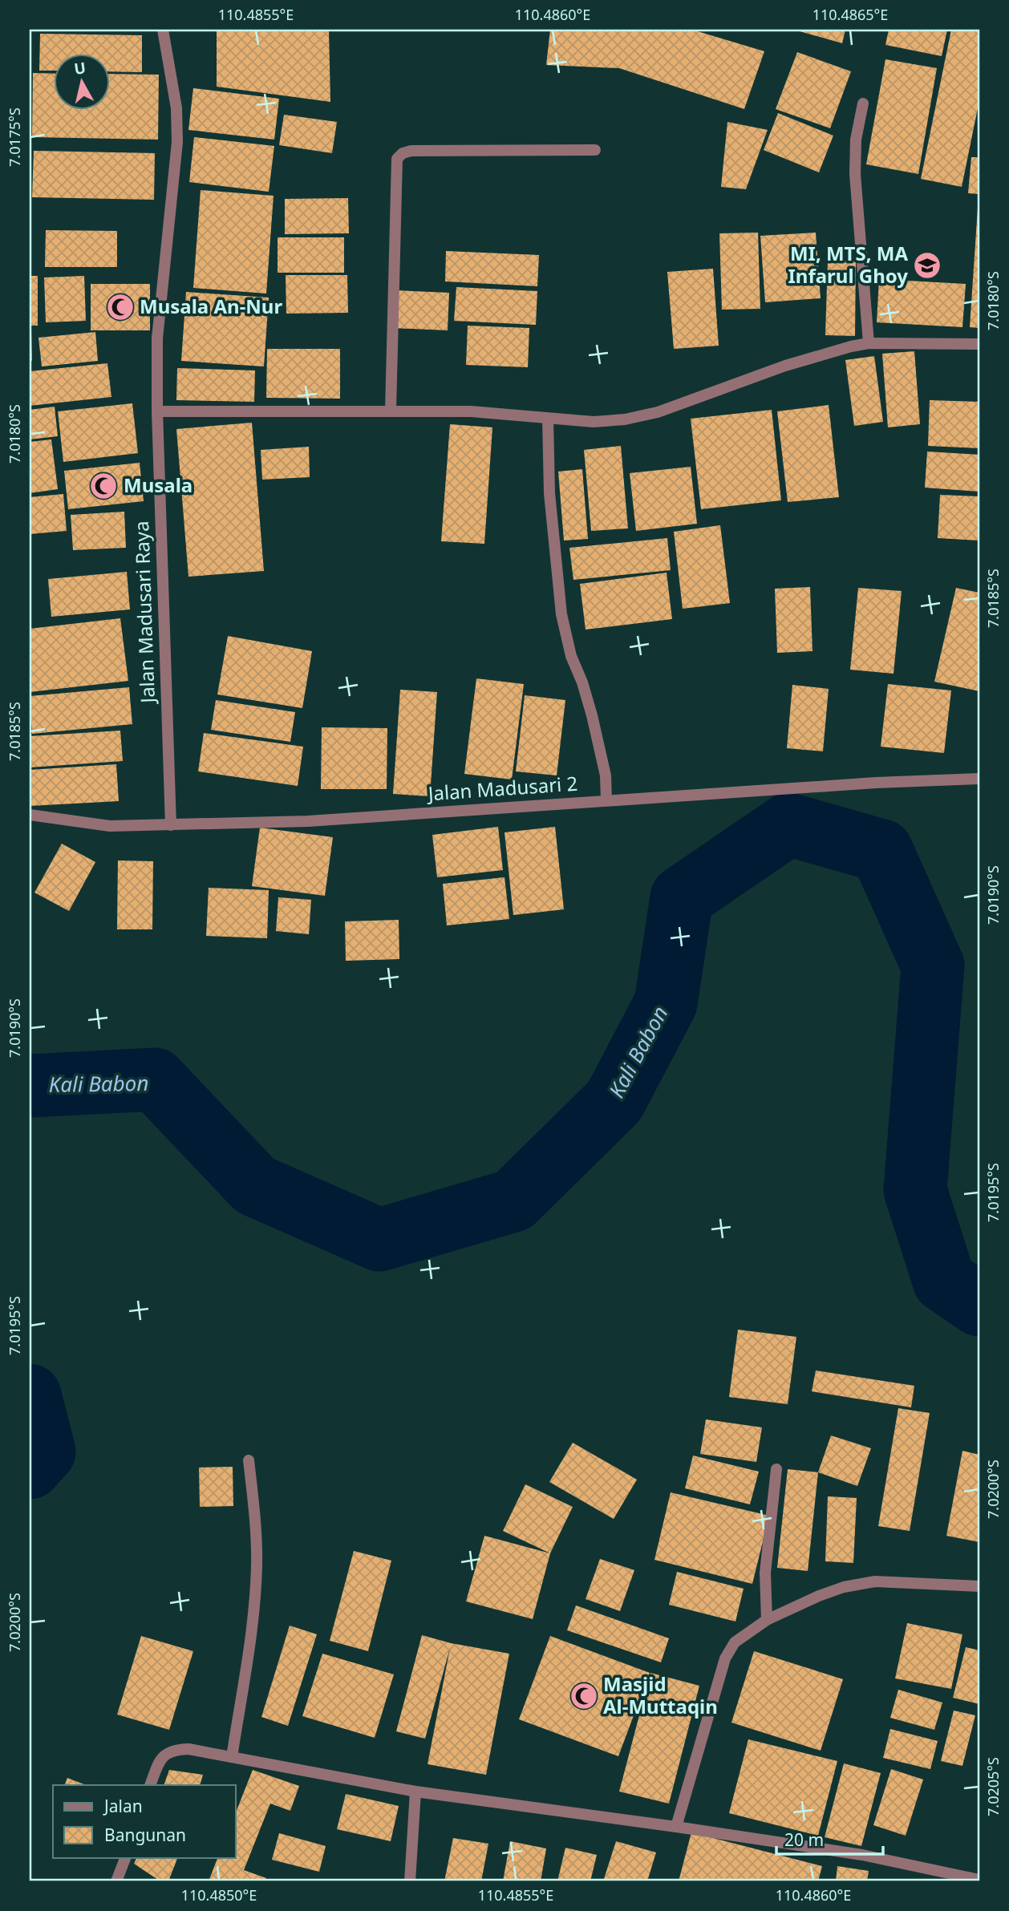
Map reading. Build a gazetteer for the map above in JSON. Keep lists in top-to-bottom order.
{
  "streets": {
    "street": ["Jalan Madusari Raya", "Jalan Madusari 2"]
  },
  "crossings": [
    ["Jalan Madusari Raya", "Jalan Madusari 2"]
  ],
  "water": ["Kali Babon"],
  "places": {
    "school or university": ["MI, MTS, MA Infarul Ghoy"],
    "mosque": ["Musala An-Nur", "Musala", "Masjid Al-Muttaqin"]
  },
  "legend": ["Jalan", "Bangunan"],
  "scale_bar": "20 m",
  "north": "top",
  "coordinates": [
    "110.4855°E",
    "110.4860°E",
    "110.4865°E",
    "7.0175°S",
    "7.0180°S",
    "7.0185°S",
    "7.0190°S",
    "7.0195°S",
    "7.0200°S",
    "7.0205°S",
    "110.4850°E"
  ]
}
